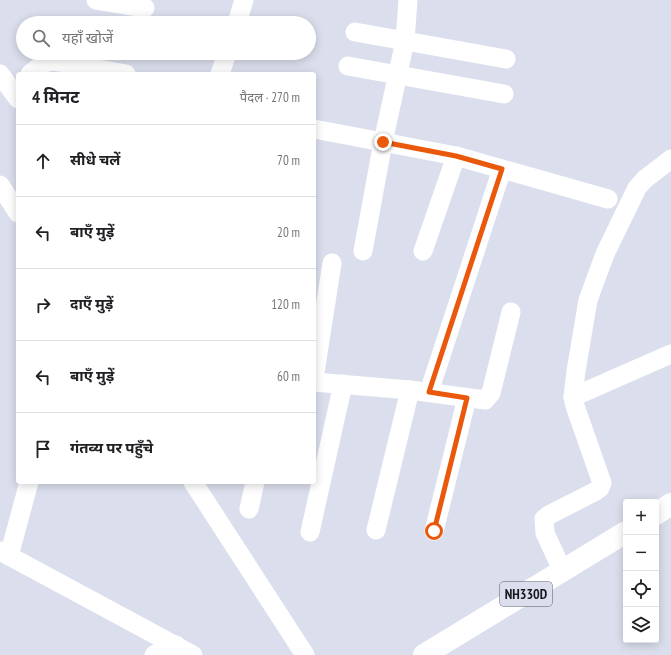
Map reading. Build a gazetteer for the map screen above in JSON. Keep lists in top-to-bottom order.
{
  "streets": {
    "highway": ["NH330D"]
  },
  "page": {
    "search": "यहाँ खोजें",
    "heading": ["4 मिनट", "पैदल · 270 m"],
    "list": [
      ["सीधे चलें", "70 m"],
      ["बाएँ मुड़ें", "20 m"],
      ["दाएँ मुड़ें", "120 m"],
      ["बाएँ मुड़ें", "60 m"],
      "गंतव्य पर पहुँचे"
    ],
    "map_buttons": ["+", "−"]
  }
}
